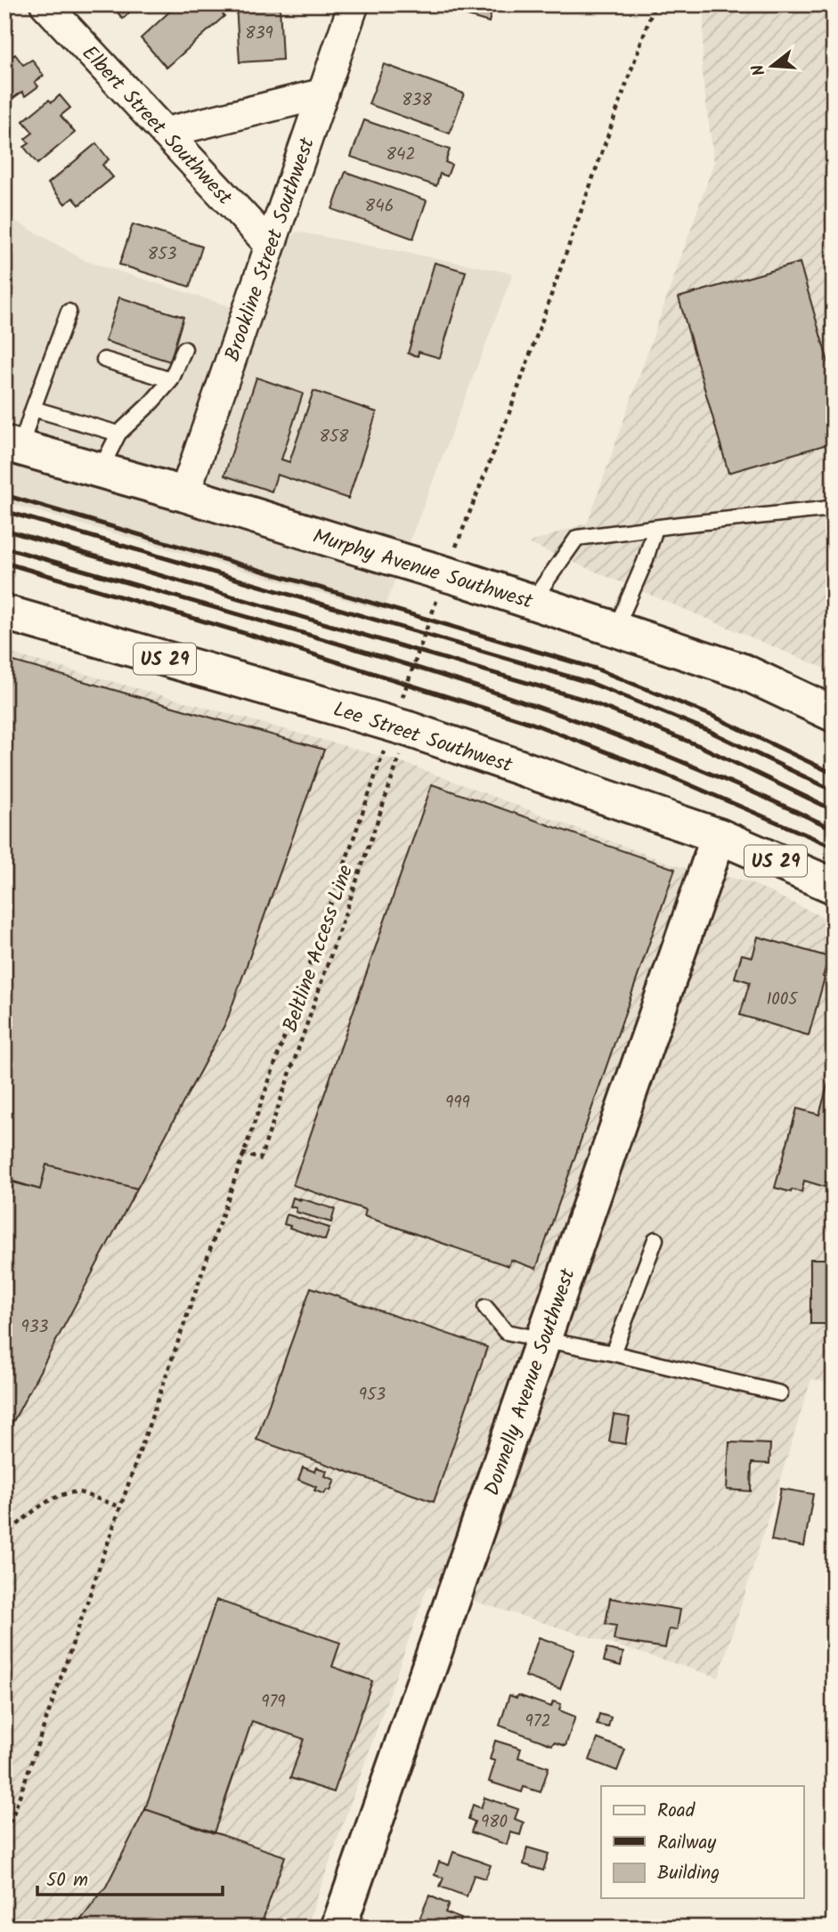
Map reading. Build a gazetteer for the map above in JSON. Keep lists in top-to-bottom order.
{
  "streets": {
    "street": [
      "Elbert Street Southwest",
      "Brookline Street Southwest",
      "Murphy Avenue Southwest",
      "US 29",
      "Lee Street Southwest",
      "Donnelly Avenue Southwest"
    ],
    "path": ["Beltline Access Line"]
  },
  "crossings": [
    ["Elbert Street Southwest", "Brookline Street Southwest"],
    ["Brookline Street Southwest", "Murphy Avenue Southwest"],
    ["Lee Street Southwest", "Beltline Access Line"],
    ["Lee Street Southwest", "Donnelly Avenue Southwest"]
  ],
  "house_numbers": [
    "839",
    "838",
    "842",
    "846",
    "853",
    "858",
    "1005",
    "999",
    "933",
    "953",
    "979",
    "972",
    "980"
  ],
  "legend": ["Road", "Railway", "Building"],
  "scale_bar": "50 m",
  "north": "left"
}
